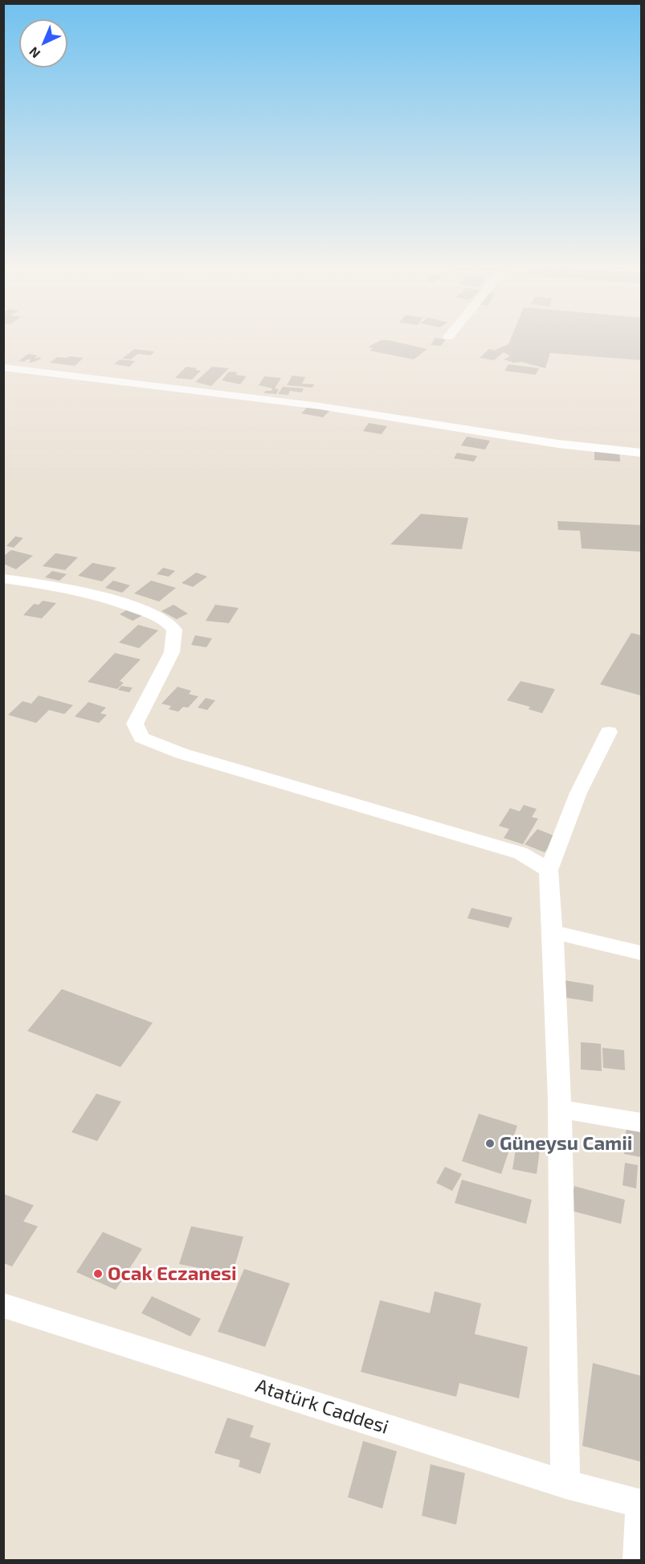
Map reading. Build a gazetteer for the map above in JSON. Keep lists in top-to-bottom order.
{
  "streets": {
    "street": ["Atatürk Caddesi"]
  },
  "places": ["Güneysu Camii", "Ocak Eczanesi"],
  "north": "bottom left"
}
